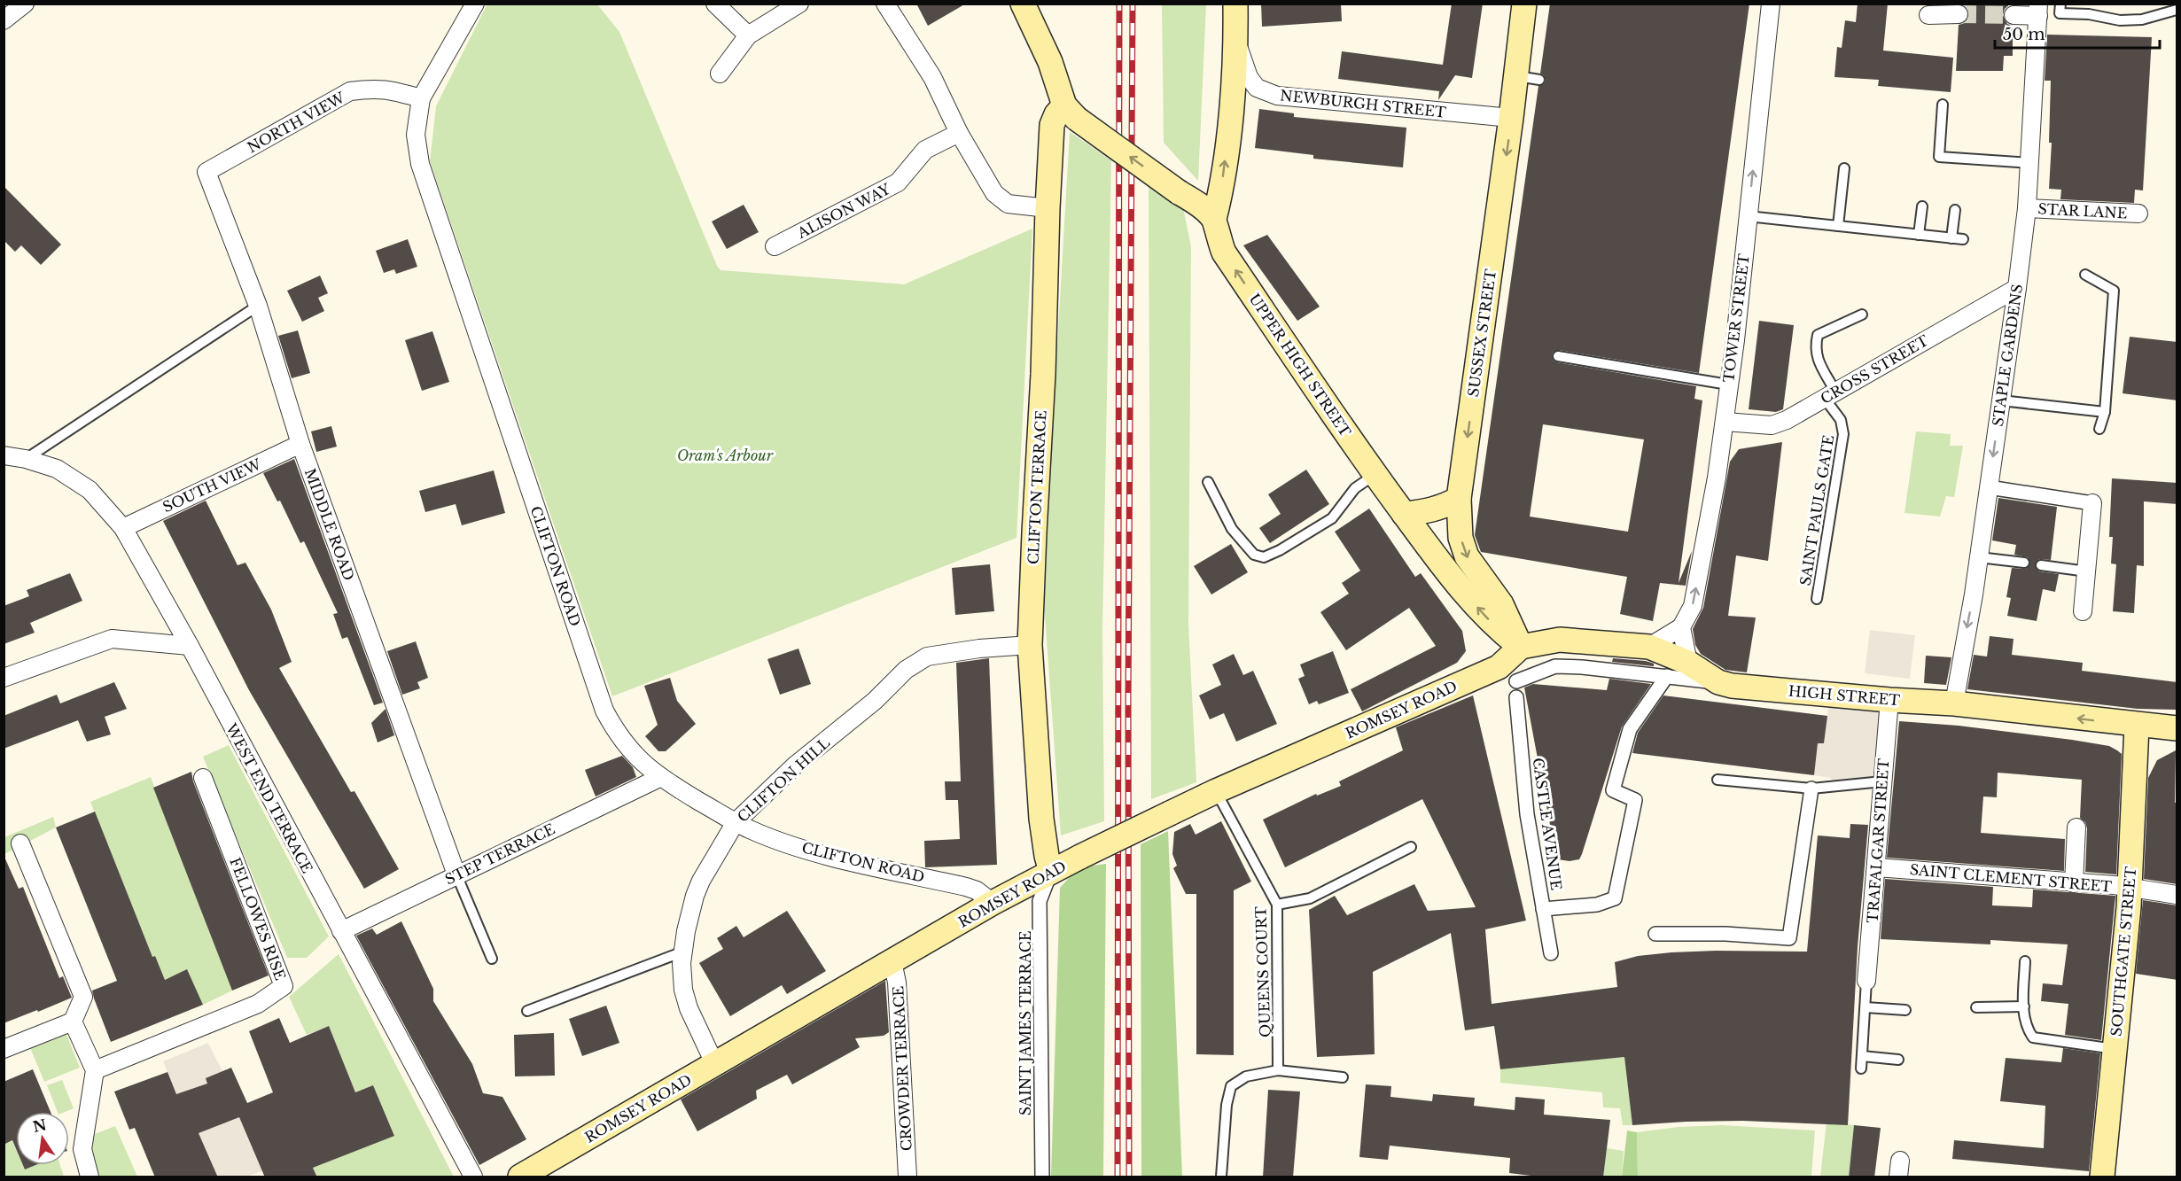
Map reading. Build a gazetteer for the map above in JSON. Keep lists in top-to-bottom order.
{
  "streets": {
    "main road": [
      "SUSSEX STREET",
      "UPPER HIGH STREET",
      "CLIFTON TERRACE",
      "HIGH STREET",
      "ROMSEY ROAD",
      "SOUTHGATE STREET"
    ],
    "street": [
      "NEWBURGH STREET",
      "NORTH VIEW",
      "ALISON WAY",
      "STAR LANE",
      "TOWER STREET",
      "STAPLE GARDENS",
      "CROSS STREET",
      "SOUTH VIEW",
      "MIDDLE ROAD",
      "CLIFTON ROAD",
      "CLIFTON HILL",
      "WEST END TERRACE",
      "CASTLE AVENUE",
      "TRAFALGAR STREET",
      "STEP TERRACE",
      "SAINT CLEMENT STREET",
      "FELLOWES RISE",
      "SAINT JAMES TERRACE",
      "CROWDER TERRACE"
    ],
    "lane": ["SAINT PAULS GATE", "QUEENS COURT"]
  },
  "crossings": [
    ["NEWBURGH STREET", "SUSSEX STREET"],
    ["NORTH VIEW", "MIDDLE ROAD"],
    ["NORTH VIEW", "CLIFTON ROAD"],
    ["STAR LANE", "STAPLE GARDENS"],
    ["TOWER STREET", "CROSS STREET"],
    ["SUSSEX STREET", "UPPER HIGH STREET"],
    ["SUSSEX STREET", "HIGH STREET"],
    ["SUSSEX STREET", "ROMSEY ROAD"],
    ["STAPLE GARDENS", "CROSS STREET"],
    ["STAPLE GARDENS", "HIGH STREET"],
    ["UPPER HIGH STREET", "HIGH STREET"],
    ["UPPER HIGH STREET", "ROMSEY ROAD"],
    ["CROSS STREET", "SAINT PAULS GATE"],
    ["SOUTH VIEW", "MIDDLE ROAD"],
    ["SOUTH VIEW", "WEST END TERRACE"],
    ["CLIFTON TERRACE", "ROMSEY ROAD"],
    ["CLIFTON TERRACE", "CLIFTON HILL"],
    ["CLIFTON TERRACE", "SAINT JAMES TERRACE"],
    ["MIDDLE ROAD", "STEP TERRACE"],
    ["CLIFTON ROAD", "ROMSEY ROAD"],
    ["CLIFTON ROAD", "CLIFTON HILL"],
    ["CLIFTON ROAD", "STEP TERRACE"],
    ["HIGH STREET", "ROMSEY ROAD"],
    ["HIGH STREET", "TRAFALGAR STREET"],
    ["HIGH STREET", "SOUTHGATE STREET"],
    ["ROMSEY ROAD", "CLIFTON HILL"],
    ["ROMSEY ROAD", "QUEENS COURT"],
    ["ROMSEY ROAD", "SAINT JAMES TERRACE"],
    ["ROMSEY ROAD", "CROWDER TERRACE"],
    ["WEST END TERRACE", "STEP TERRACE"],
    ["TRAFALGAR STREET", "SAINT CLEMENT STREET"],
    ["SAINT CLEMENT STREET", "SOUTHGATE STREET"]
  ],
  "one_way": ["TOWER STREET", "SUSSEX STREET", "UPPER HIGH STREET"],
  "parks": ["Oram's Arbour"],
  "scale_bar": "50 m",
  "north": "top"
}
